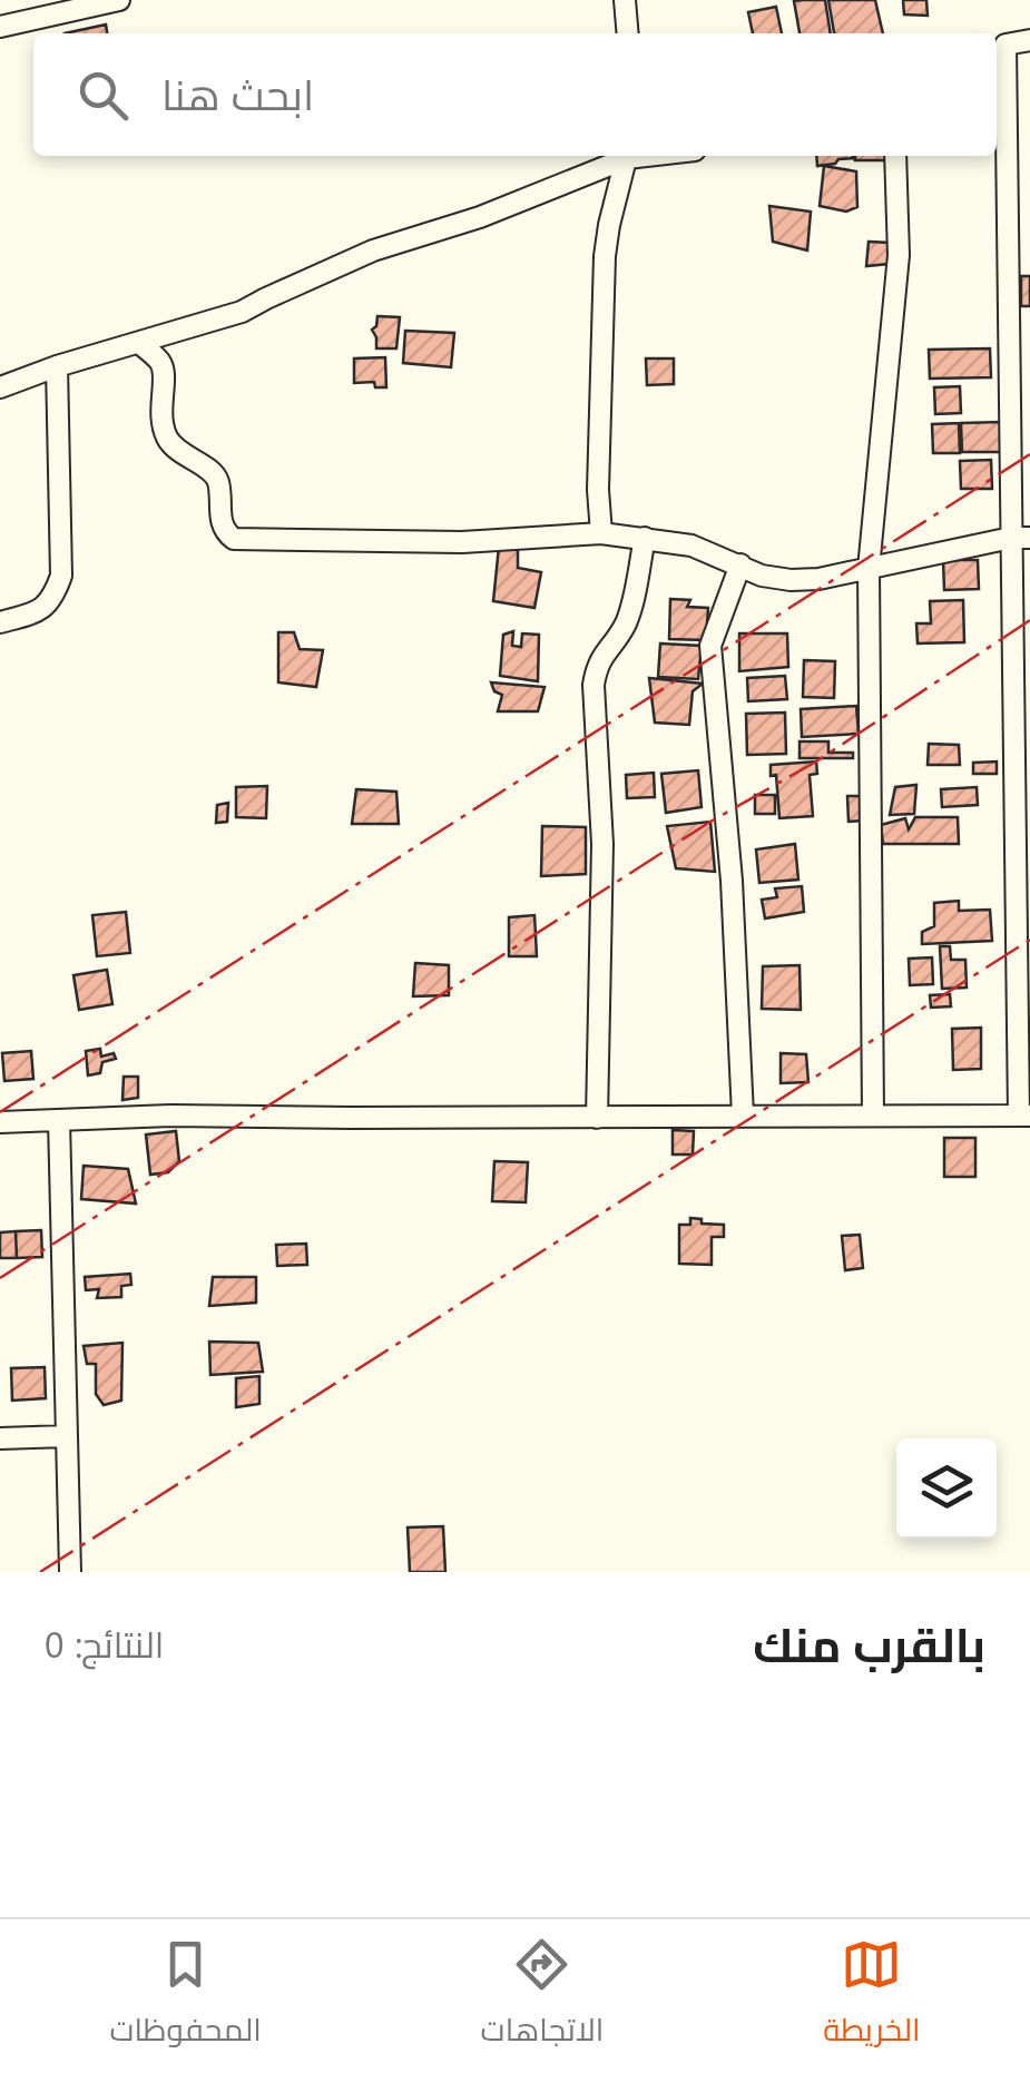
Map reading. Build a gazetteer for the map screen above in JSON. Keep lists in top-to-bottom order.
{
  "page": {
    "search": "ابحث هنا",
    "heading": ["بالقرب منك", "النتائج: 0"],
    "nav": ["الخريطة", "الاتجاهات", "المحفوظات"]
  }
}
